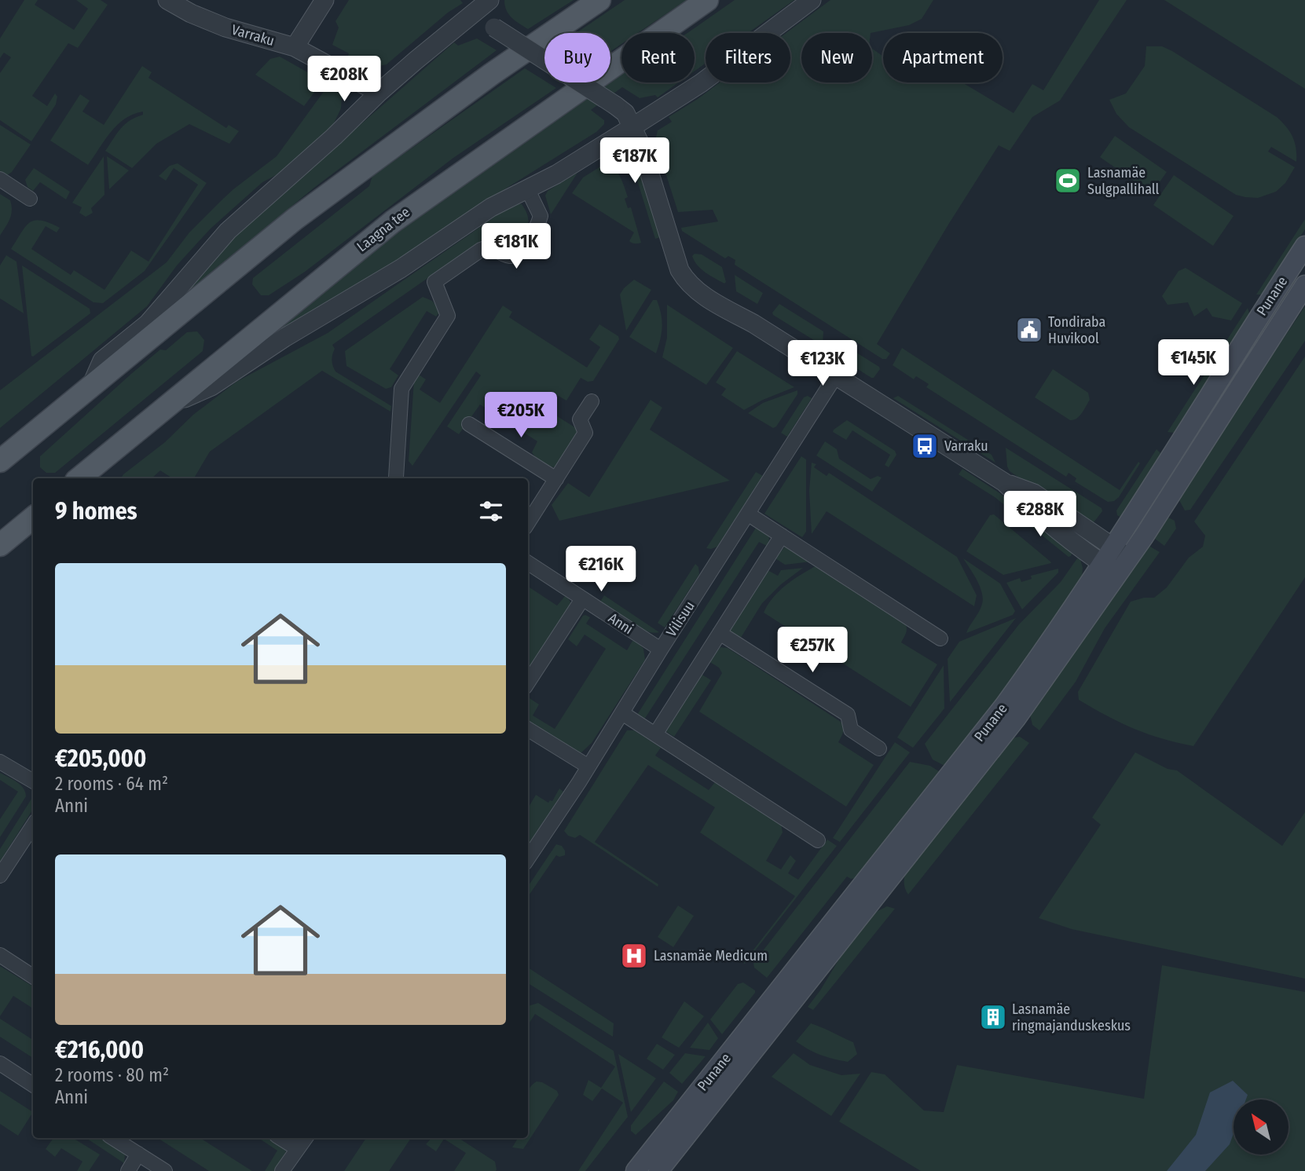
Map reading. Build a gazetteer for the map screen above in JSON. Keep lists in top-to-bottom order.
{
  "streets": {
    "main road": ["Laagna tee", "Punane"],
    "street": ["Varraku", "Vilisuu", "Anni"]
  },
  "crossings": [
    ["Vilisuu", "Anni"]
  ],
  "places": {
    "sports": ["Lasnamäe Sulgpallihall"],
    "public building": ["Tondiraba Huvikool"],
    "bus stop": ["Varraku"],
    "hospital": ["Lasnamäe Medicum"],
    "building": ["Lasnamäe ringmajanduskeskus"]
  },
  "north": "top left",
  "page": {
    "chip": [
      "Buy",
      "Rent",
      "Filters",
      "New",
      "Apartment"
    ],
    "price": [
      "€208K",
      "€187K",
      "€181K",
      "€145K",
      "€123K",
      "€205K",
      "€288K",
      "€216K",
      "€257K"
    ],
    "heading": "9 homes",
    "list": [
      {
        "name": "€205,000",
        "note": "2 rooms · 64 m² · Anni"
      },
      {
        "name": "€216,000",
        "note": "2 rooms · 80 m² · Anni"
      }
    ]
  }
}
